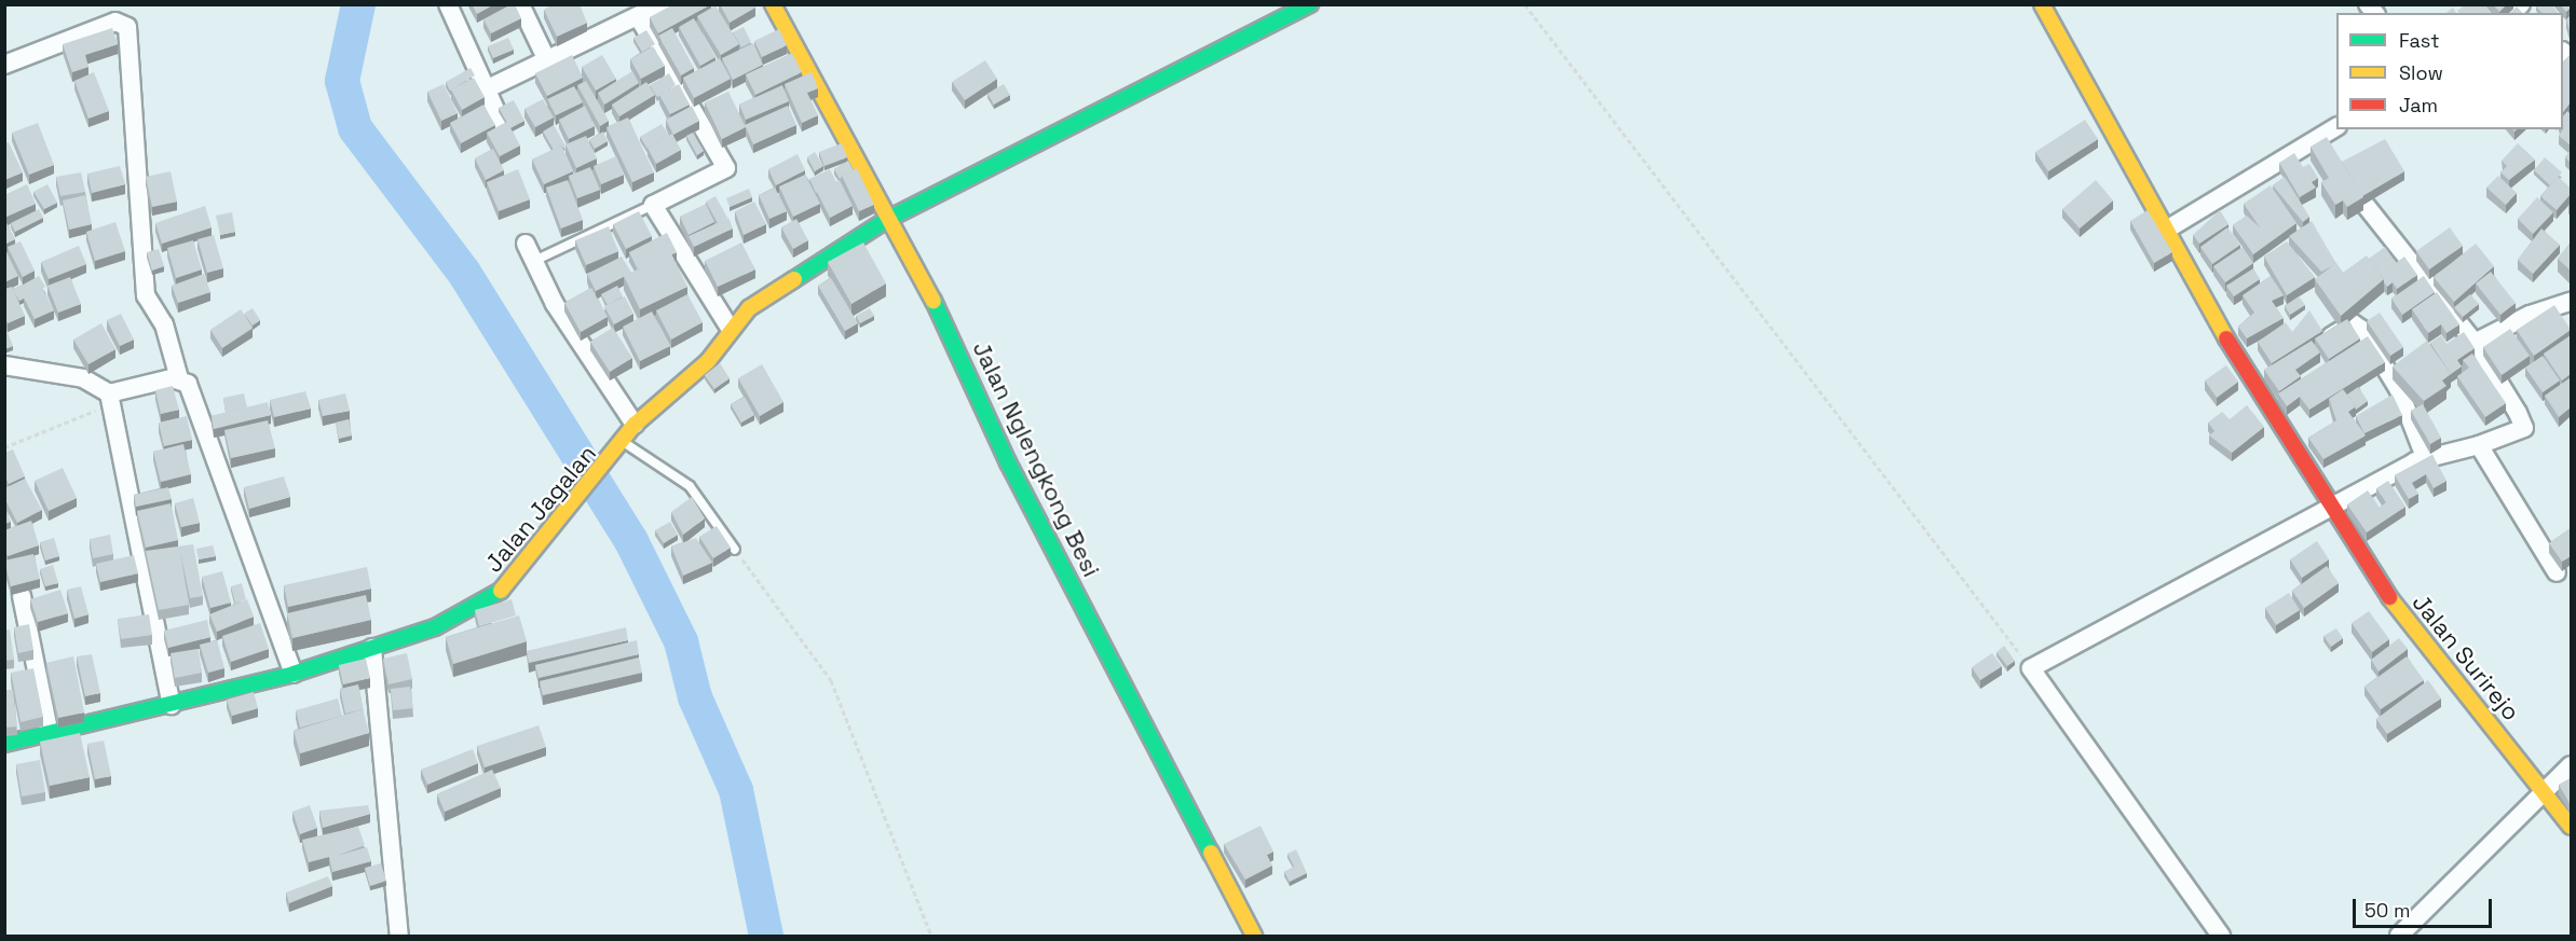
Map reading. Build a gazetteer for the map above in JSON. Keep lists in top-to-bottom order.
{
  "streets": {
    "street": ["Jalan Nglengkong Besi", "Jalan Jagalan", "Jalan Surirejo"]
  },
  "crossings": [
    ["Jalan Nglengkong Besi", "Jalan Jagalan"]
  ],
  "legend": ["Fast", "Slow", "Jam"],
  "scale_bar": "50 m"
}
